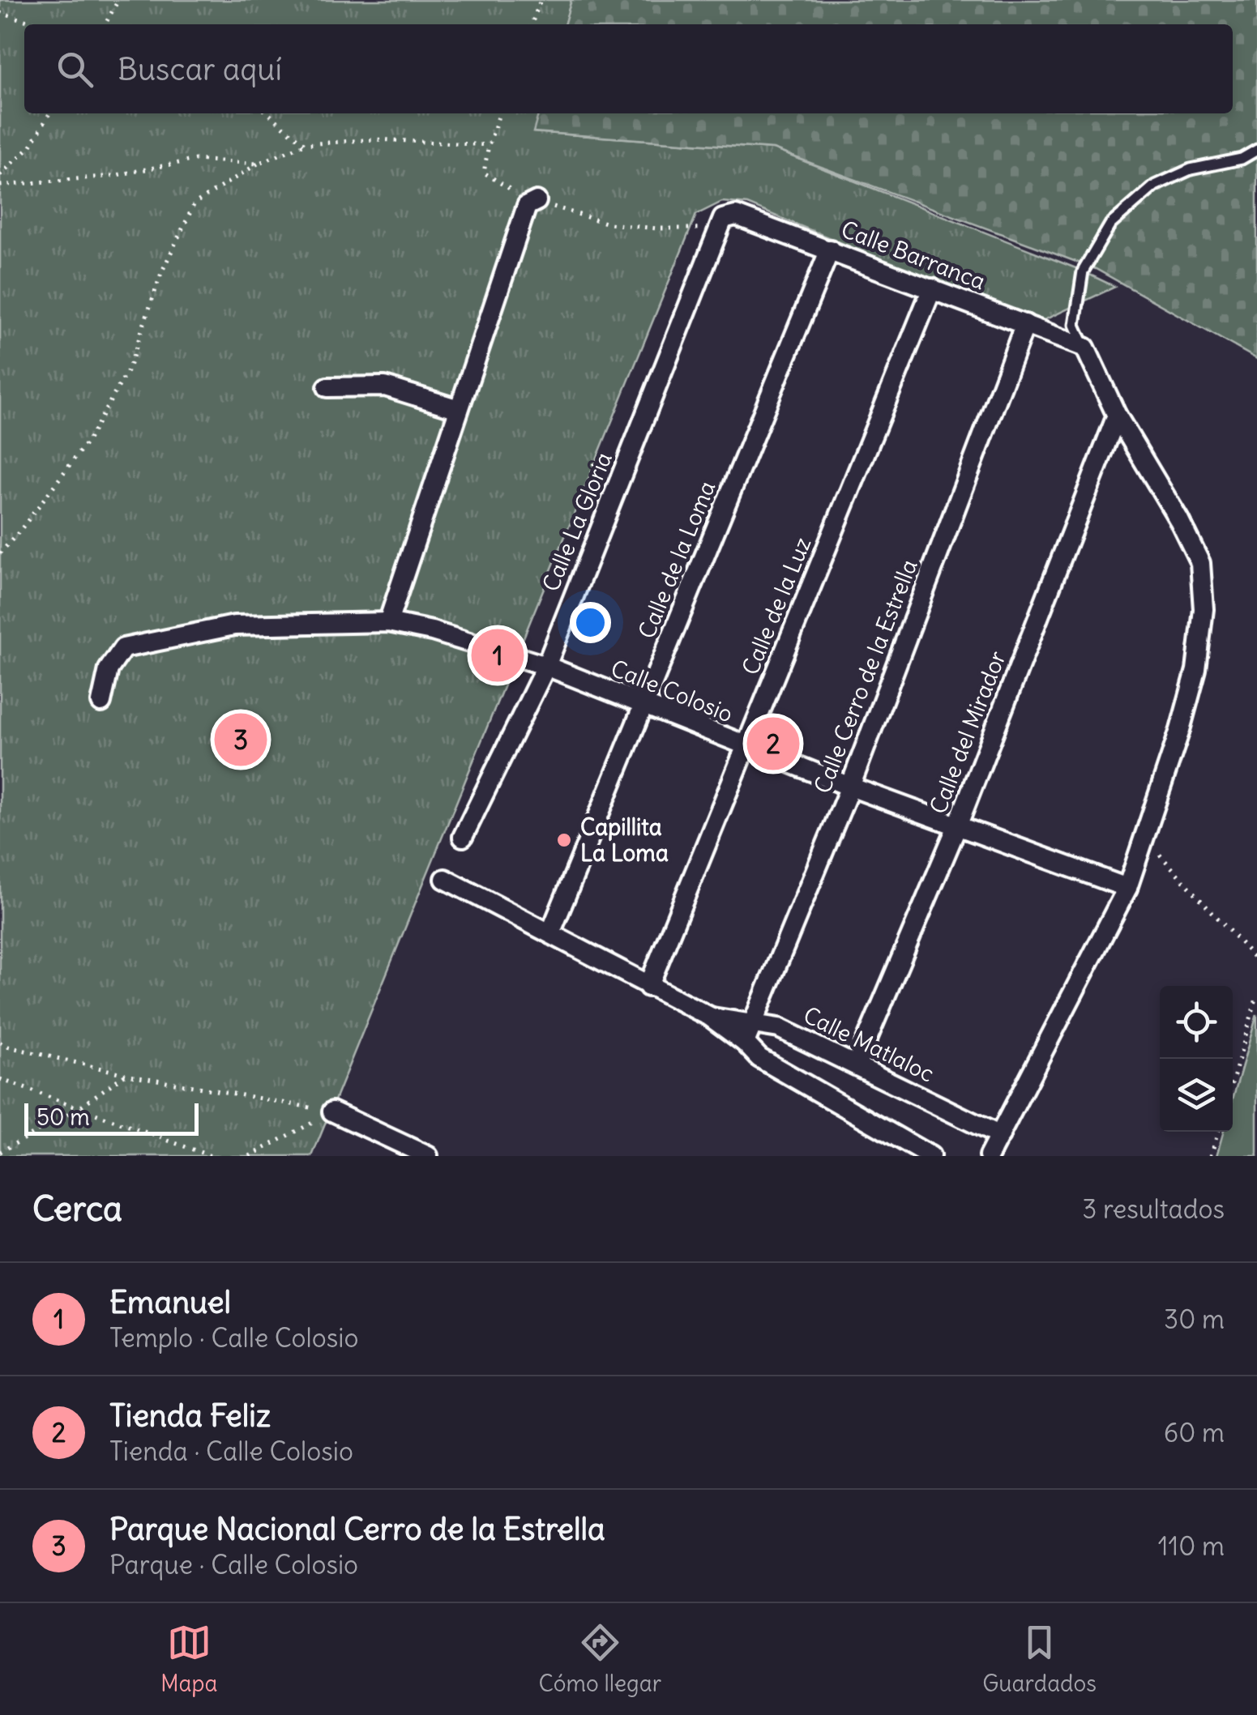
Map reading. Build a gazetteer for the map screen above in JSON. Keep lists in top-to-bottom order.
{
  "streets": {
    "street": [
      "Calle Barranca",
      "Calle La Gloria",
      "Calle de la Loma",
      "Calle de la Luz",
      "Calle Cerro de la Estrella",
      "Calle Colosio",
      "Calle del Mirador",
      "Calle Matlaloc"
    ]
  },
  "crossings": [
    ["Calle Barranca", "Calle La Gloria"],
    ["Calle Barranca", "Calle de la Loma"],
    ["Calle Barranca", "Calle de la Luz"],
    ["Calle Barranca", "Calle Cerro de la Estrella"],
    ["Calle La Gloria", "Calle Colosio"],
    ["Calle de la Loma", "Calle Colosio"],
    ["Calle de la Loma", "Calle Matlaloc"],
    ["Calle de la Luz", "Calle Colosio"],
    ["Calle de la Luz", "Calle Matlaloc"],
    ["Calle Cerro de la Estrella", "Calle Colosio"],
    ["Calle Cerro de la Estrella", "Calle Matlaloc"],
    ["Calle Colosio", "Calle del Mirador"],
    ["Calle del Mirador", "Calle Matlaloc"]
  ],
  "places": ["Capillita La Loma"],
  "scale_bar": "50 m",
  "page": {
    "search": "Buscar aquí",
    "pins": ["1", "3", "2"],
    "scale": "50 m",
    "heading": ["Cerca", "3 resultados"],
    "list": [
      {
        "mark": "1",
        "name": "Emanuel",
        "note": "Templo · Calle Colosio",
        "value": "30 m"
      },
      {
        "mark": "2",
        "name": "Tienda Feliz",
        "note": "Tienda · Calle Colosio",
        "value": "60 m"
      },
      {
        "mark": "3",
        "name": "Parque Nacional Cerro de la Estrella",
        "note": "Parque · Calle Colosio",
        "value": "110 m"
      }
    ],
    "nav": ["Mapa", "Cómo llegar", "Guardados"]
  }
}
